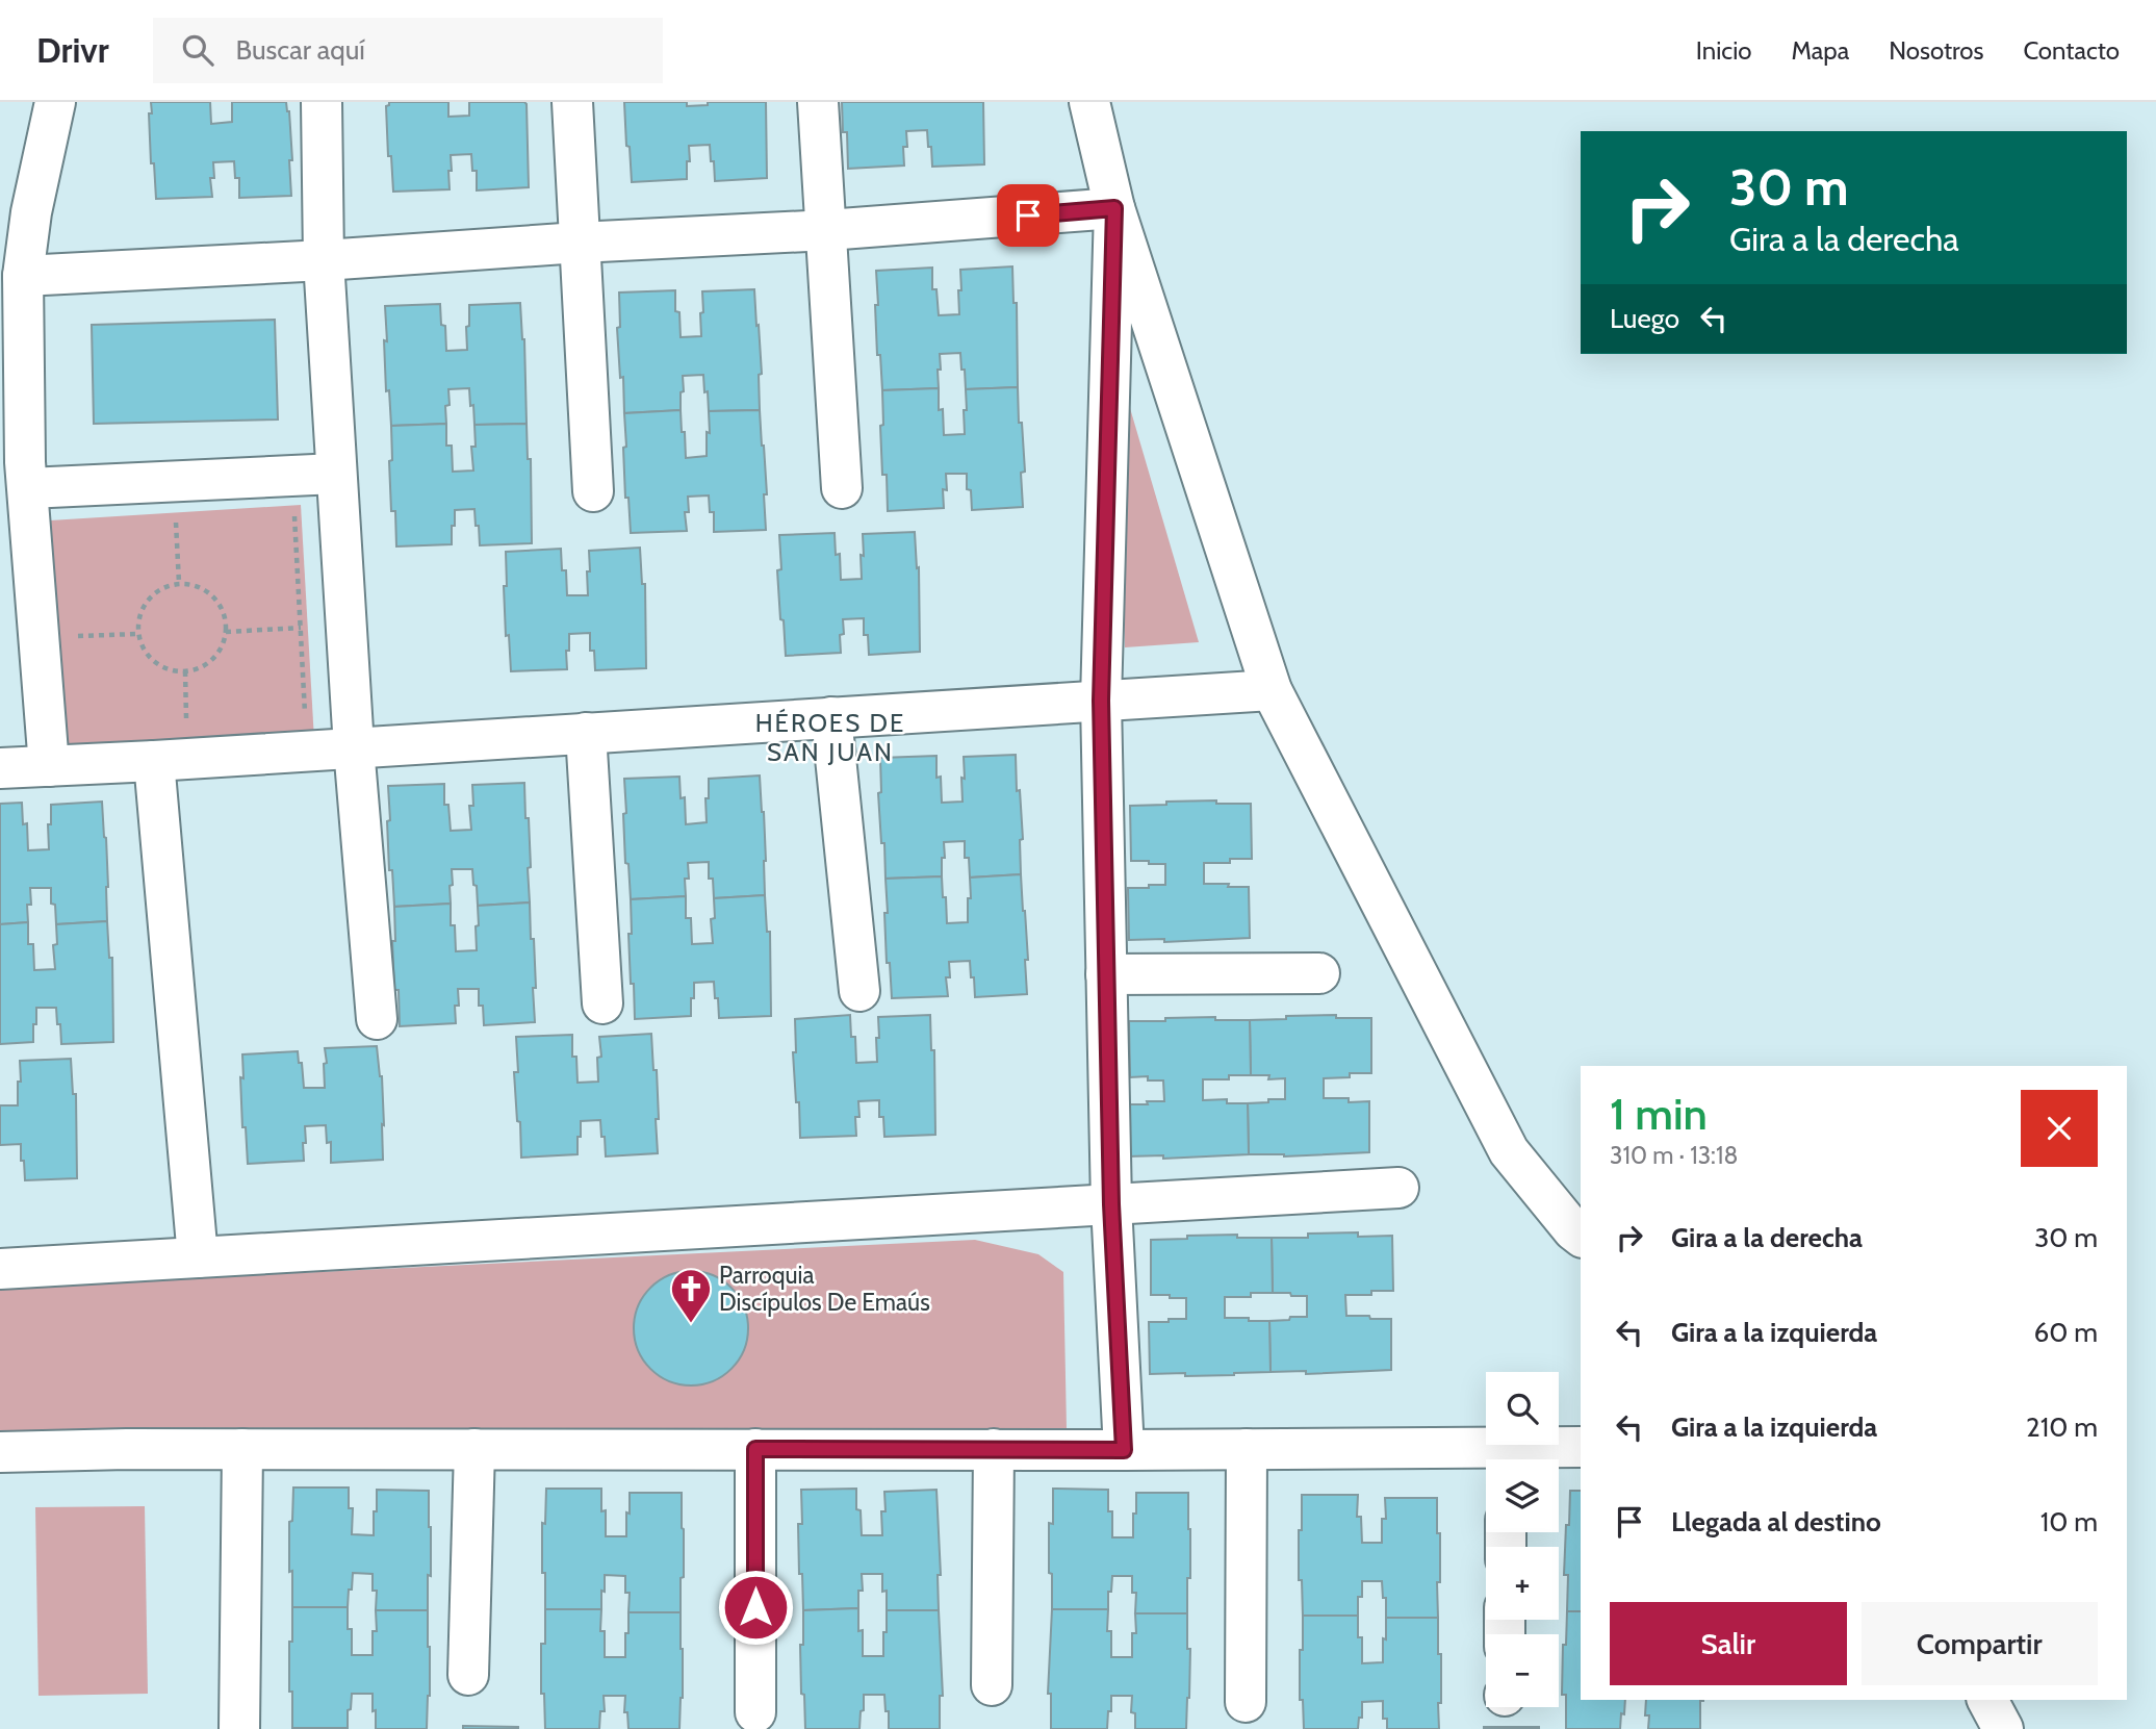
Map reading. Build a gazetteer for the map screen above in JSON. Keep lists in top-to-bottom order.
{
  "districts": ["HÉROES DE SAN JUAN"],
  "places": {
    "church": ["Parroquia Discípulos De Emaús"]
  },
  "page": {
    "header": "Drivr",
    "search": "Buscar aquí",
    "nav": [
      "Inicio",
      "Mapa",
      "Nosotros",
      "Contacto"
    ],
    "turn": ["30 m", "Gira a la derecha"],
    "then": "Luego",
    "heading": ["1 min", "310 m · 13:18"],
    "list": [
      {
        "name": "Gira a la derecha",
        "value": "30 m"
      },
      {
        "name": "Gira a la izquierda",
        "value": "60 m"
      },
      {
        "name": "Gira a la izquierda",
        "value": "210 m"
      },
      {
        "name": "Llegada al destino",
        "value": "10 m"
      }
    ],
    "map_buttons": ["+", "−"],
    "buttons": ["Salir", "Compartir"]
  }
}
